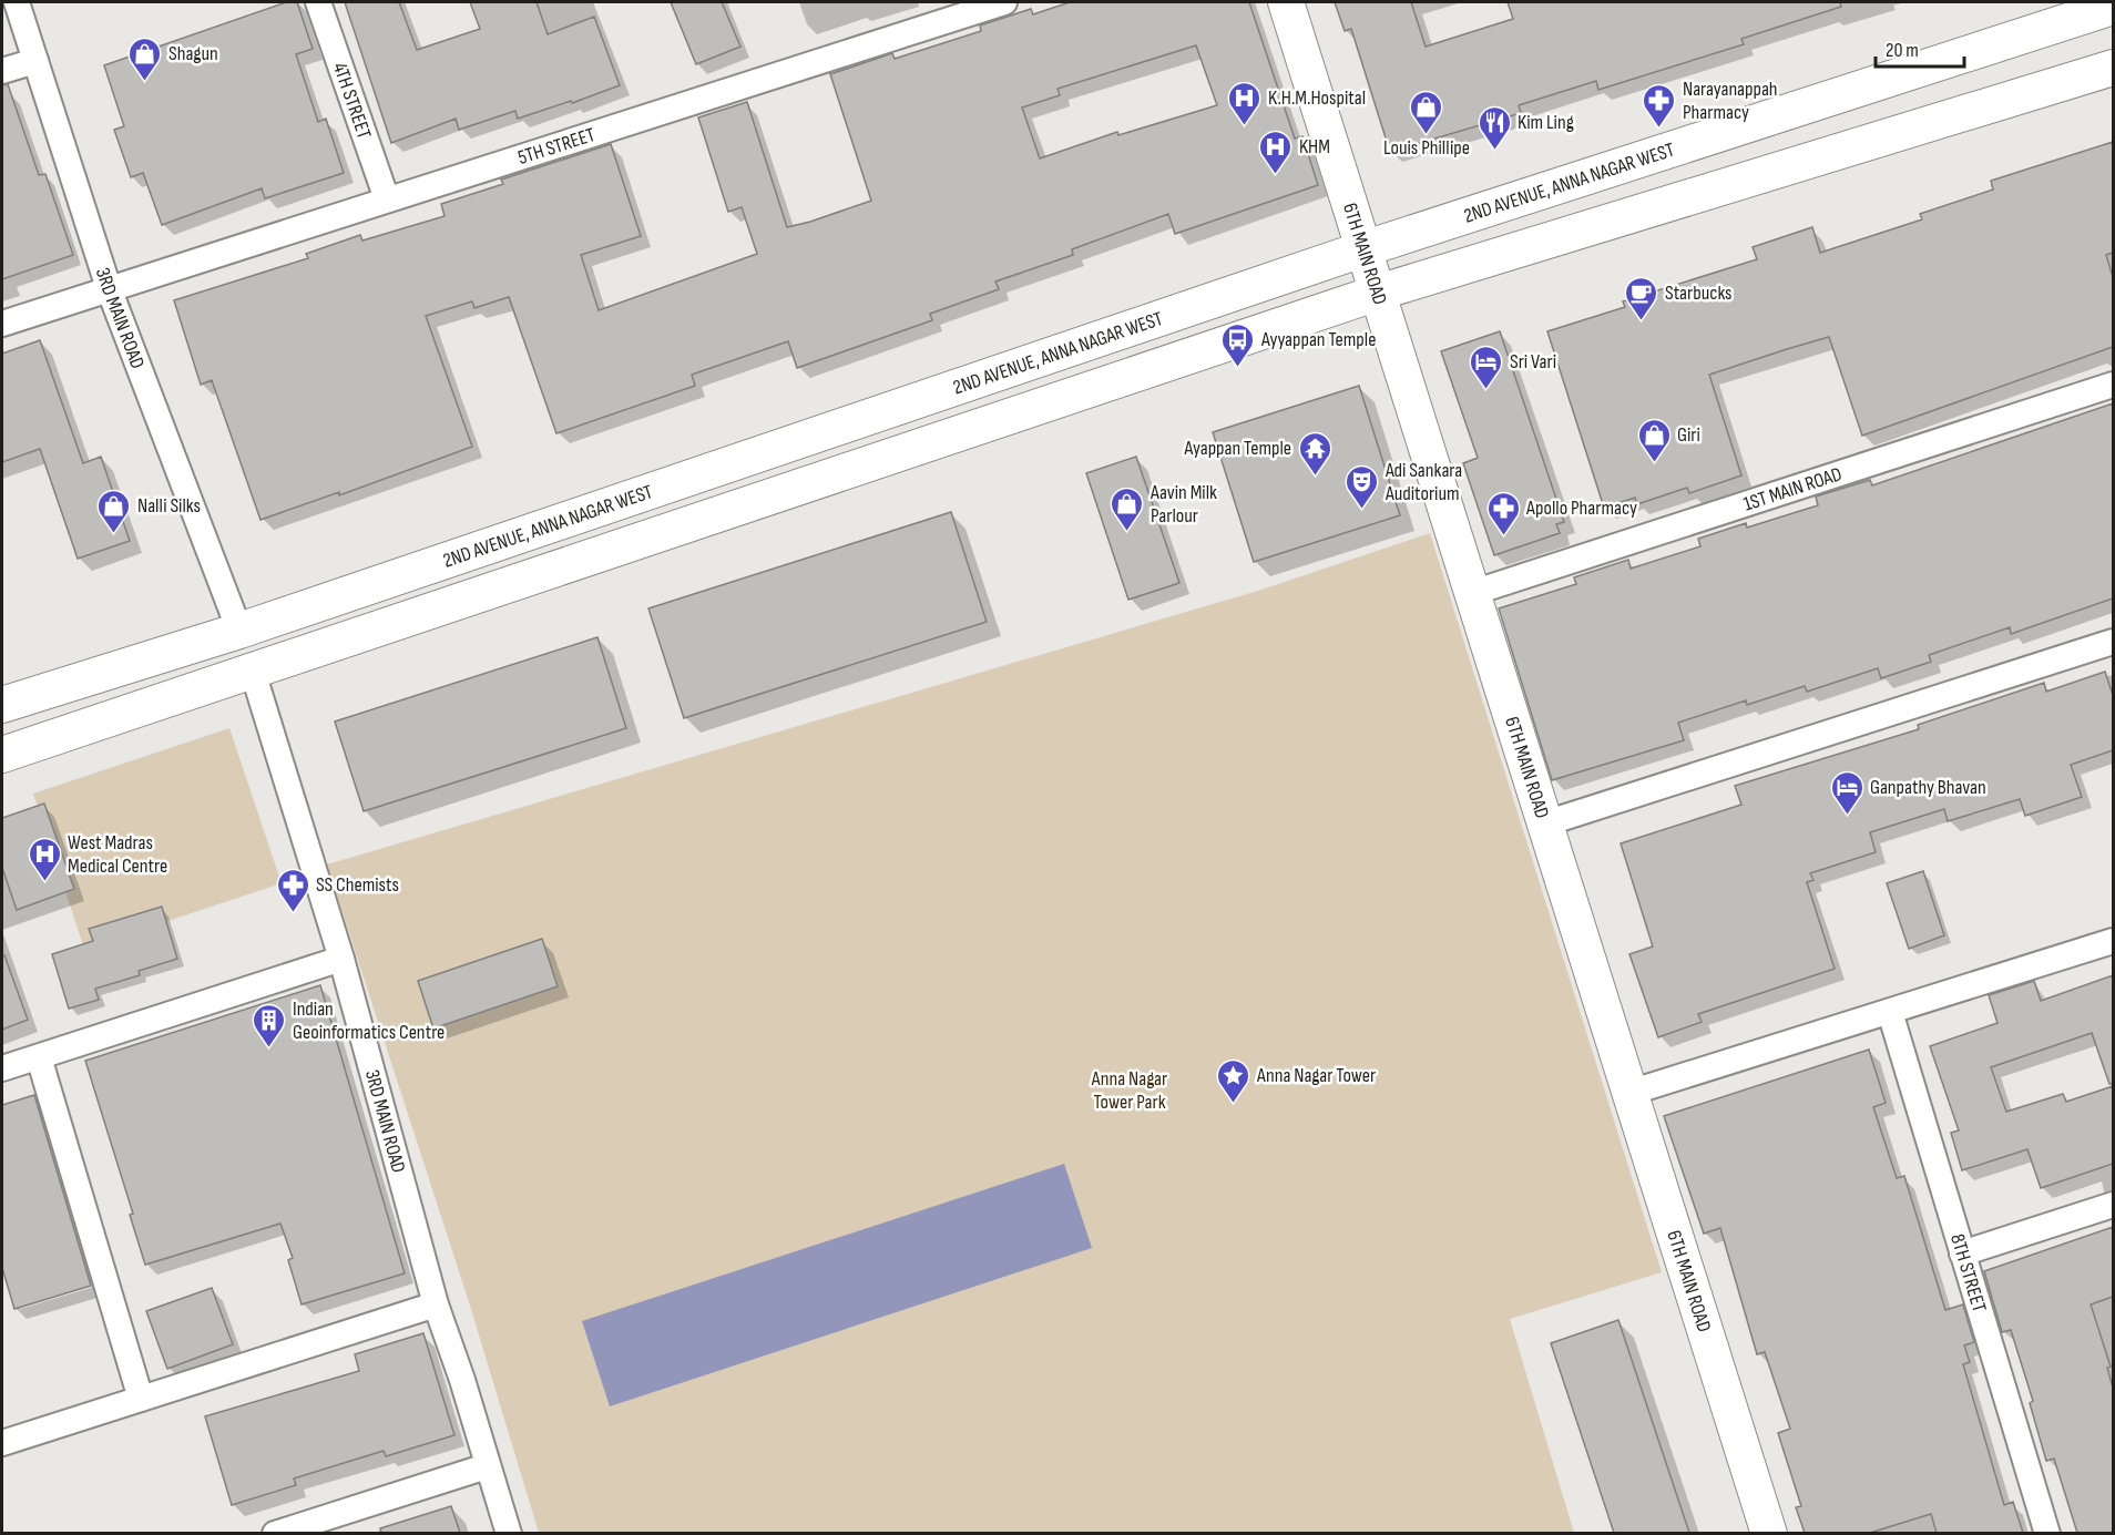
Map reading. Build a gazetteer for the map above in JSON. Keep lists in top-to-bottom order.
{
  "streets": {
    "main road": ["2ND AVENUE, ANNA NAGAR WEST", "6TH MAIN ROAD"],
    "street": [
      "4TH STREET",
      "5TH STREET",
      "3RD MAIN ROAD",
      "1ST MAIN ROAD",
      "8TH STREET"
    ]
  },
  "crossings": [
    ["4TH STREET", "5TH STREET"],
    ["5TH STREET", "3RD MAIN ROAD"],
    ["2ND AVENUE, ANNA NAGAR WEST", "6TH MAIN ROAD"],
    ["2ND AVENUE, ANNA NAGAR WEST", "3RD MAIN ROAD"],
    ["6TH MAIN ROAD", "1ST MAIN ROAD"]
  ],
  "parks": ["Anna Nagar Tower Park"],
  "places": {
    "shop": [
      "Shagun",
      "Louis Phillipe",
      "Giri",
      "Aavin Milk Parlour",
      "Nalli Silks"
    ],
    "hospital": ["K.H.M.Hospital", "KHM", "West Madras Medical Centre"],
    "pharmacy": ["Narayanappah Pharmacy", "Apollo Pharmacy", "SS Chemists"],
    "restaurant": ["Kim Ling"],
    "cafe": ["Starbucks"],
    "bus stop": ["Ayyappan Temple"],
    "hotel": ["Sri Vari", "Ganpathy Bhavan"],
    "temple": ["Ayappan Temple"],
    "theatre": ["Adi Sankara Auditorium"],
    "building": ["Indian Geoinformatics Centre"],
    "place": ["Anna Nagar Tower"]
  },
  "scale_bar": "20 m"
}
